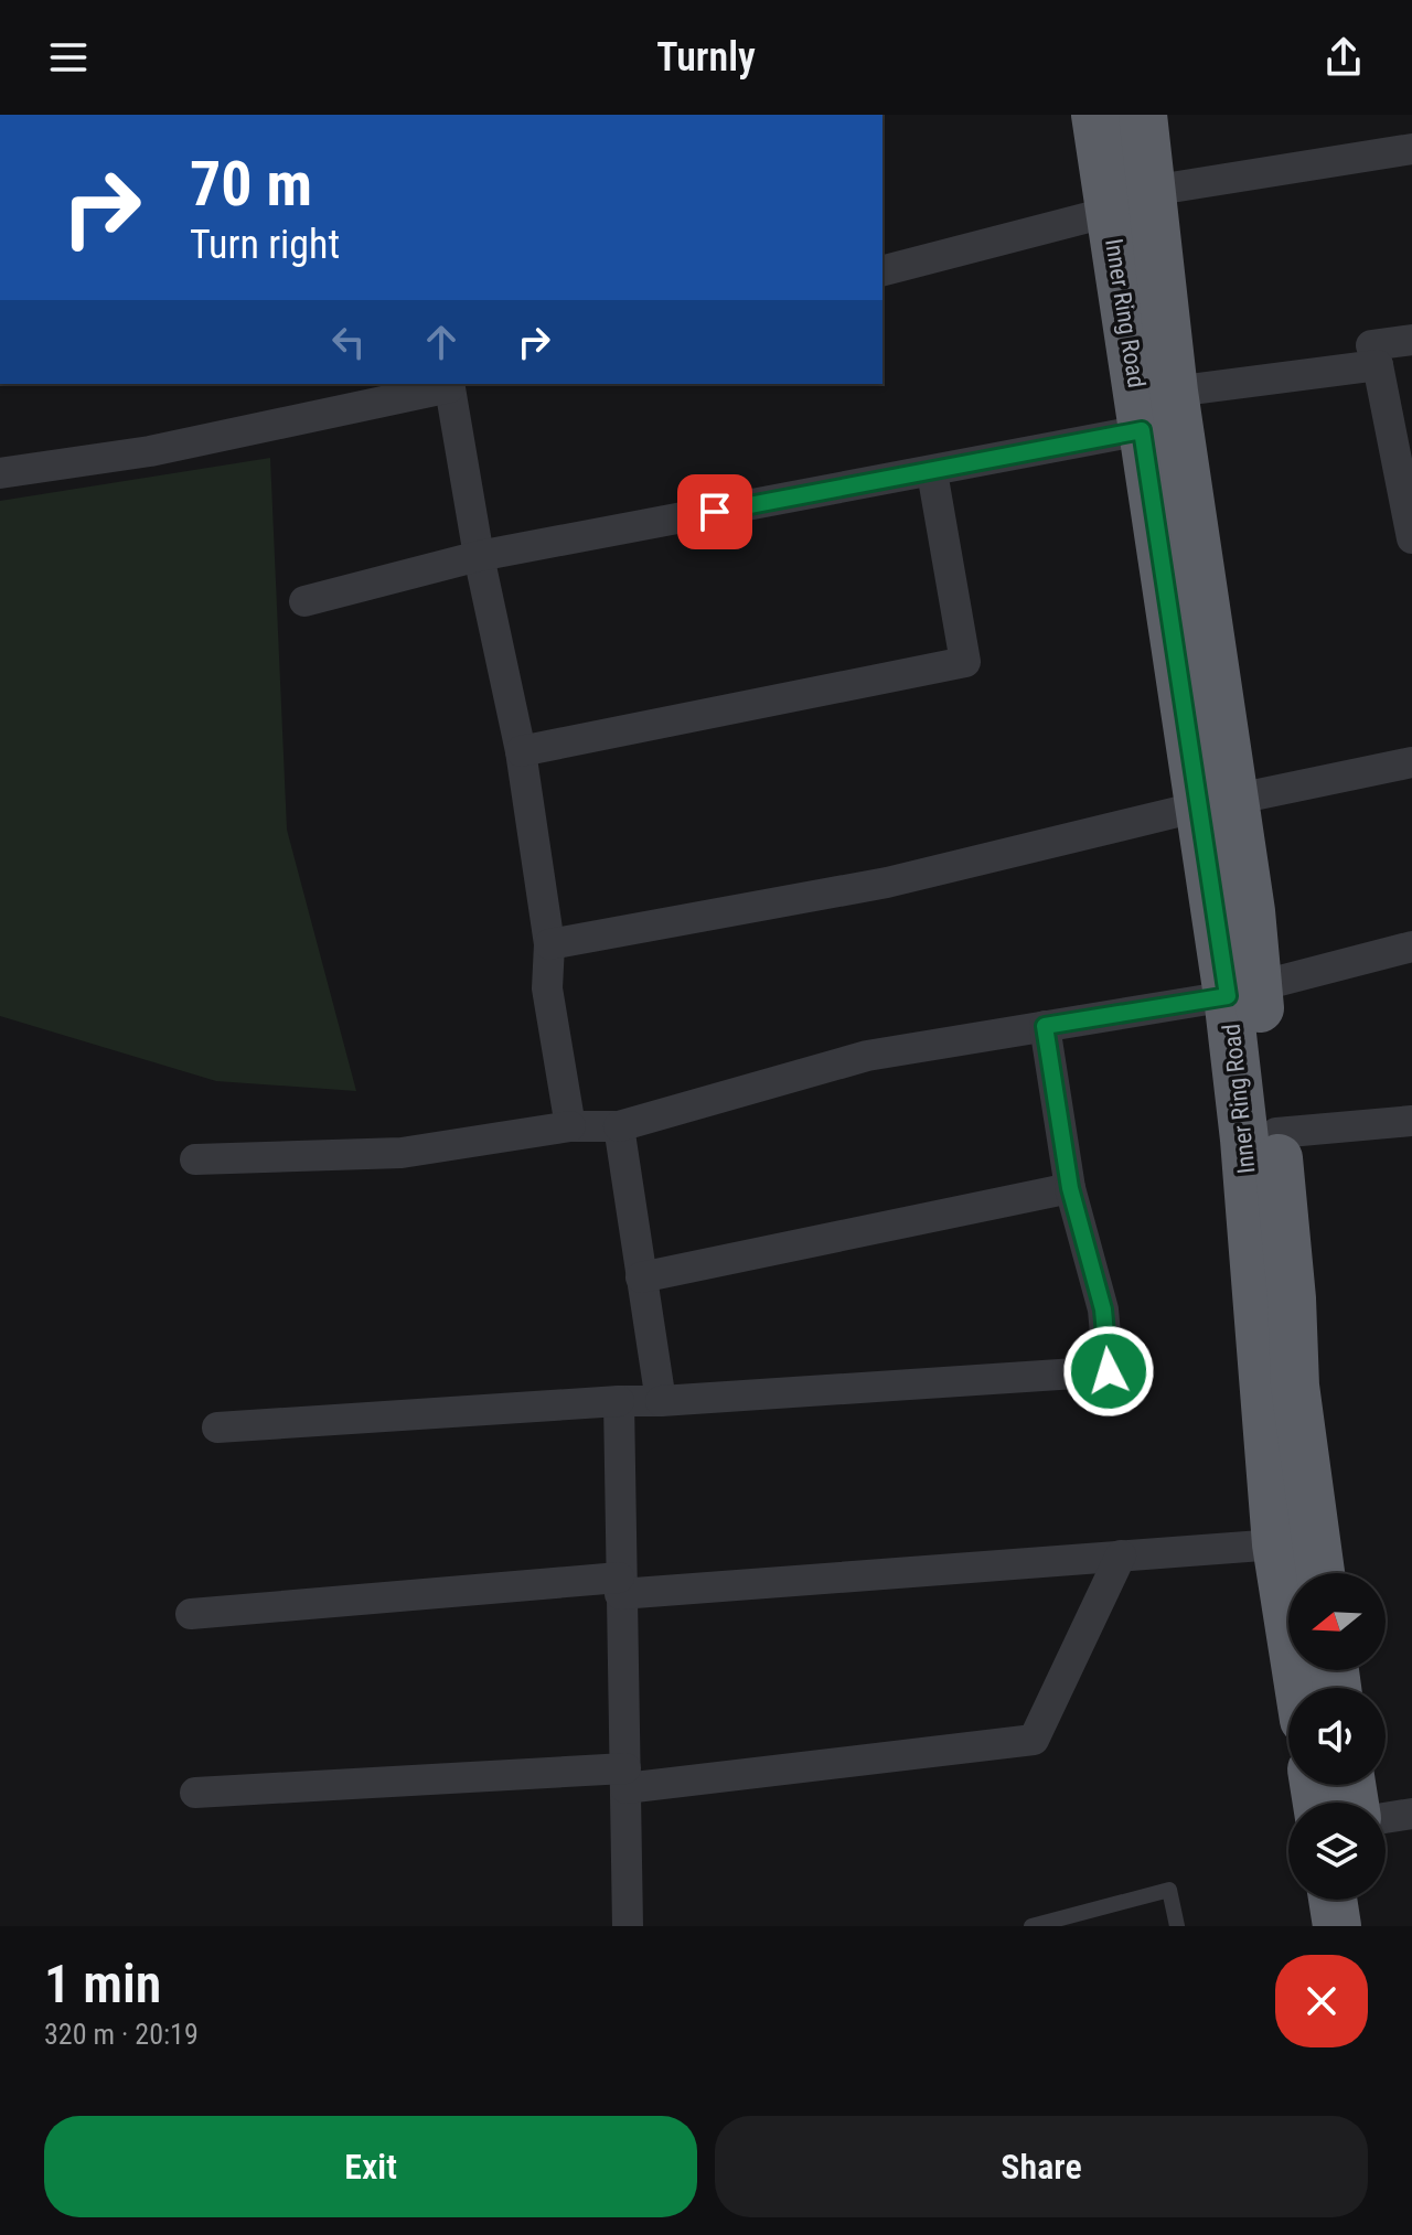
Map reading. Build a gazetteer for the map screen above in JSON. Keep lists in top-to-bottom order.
{
  "streets": {
    "highway": ["Inner Ring Road"]
  },
  "north": "left",
  "page": {
    "header": "Turnly",
    "turn": ["70 m", "Turn right"],
    "heading": ["1 min", "320 m · 20:19"],
    "buttons": ["Exit", "Share"]
  }
}
